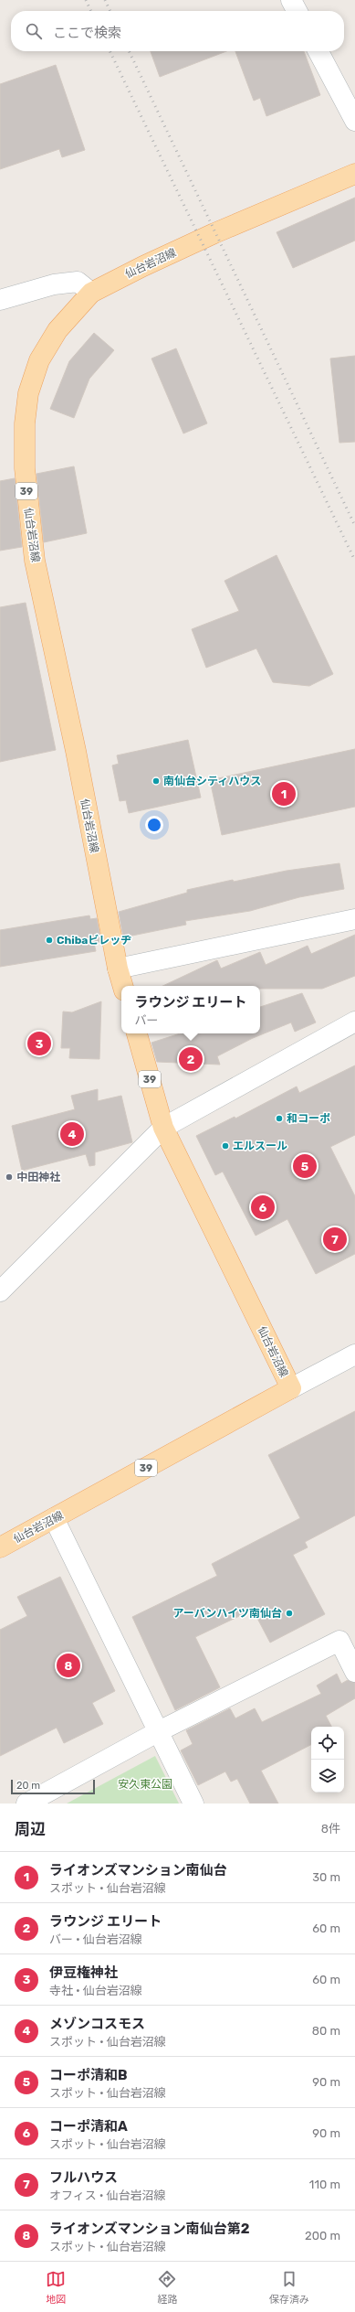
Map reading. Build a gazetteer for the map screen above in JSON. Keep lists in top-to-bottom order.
{
  "streets": {
    "main road": ["仙台岩沼線", "39"]
  },
  "parks": ["安久東公園"],
  "places": [
    "南仙台シティハウス",
    "Chibaビレッヂ",
    "和コーポ",
    "エルスール",
    "中田神社",
    "アーバンハイツ南仙台"
  ],
  "scale_bar": "20 m",
  "page": {
    "search": "ここで検索",
    "pins": [
      "1",
      "3",
      "2",
      "4",
      "5",
      "6",
      "7",
      "8"
    ],
    "popup": ["ラウンジ エリート", "バー"],
    "scale": "20 m",
    "heading": ["周辺", "8件"],
    "list": [
      {
        "mark": "1",
        "name": "ライオンズマンション南仙台",
        "note": "スポット · 仙台岩沼線",
        "value": "30 m"
      },
      {
        "mark": "2",
        "name": "ラウンジ エリート",
        "note": "バー · 仙台岩沼線",
        "value": "60 m"
      },
      {
        "mark": "3",
        "name": "伊豆権神社",
        "note": "寺社 · 仙台岩沼線",
        "value": "60 m"
      },
      {
        "mark": "4",
        "name": "メゾンコスモス",
        "note": "スポット · 仙台岩沼線",
        "value": "80 m"
      },
      {
        "mark": "5",
        "name": "コーポ清和B",
        "note": "スポット · 仙台岩沼線",
        "value": "90 m"
      },
      {
        "mark": "6",
        "name": "コーポ清和A",
        "note": "スポット · 仙台岩沼線",
        "value": "90 m"
      },
      {
        "mark": "7",
        "name": "フルハウス",
        "note": "オフィス · 仙台岩沼線",
        "value": "110 m"
      },
      {
        "mark": "8",
        "name": "ライオンズマンション南仙台第2",
        "note": "スポット · 仙台岩沼線",
        "value": "200 m"
      }
    ],
    "nav": ["地図", "経路", "保存済み"]
  }
}
